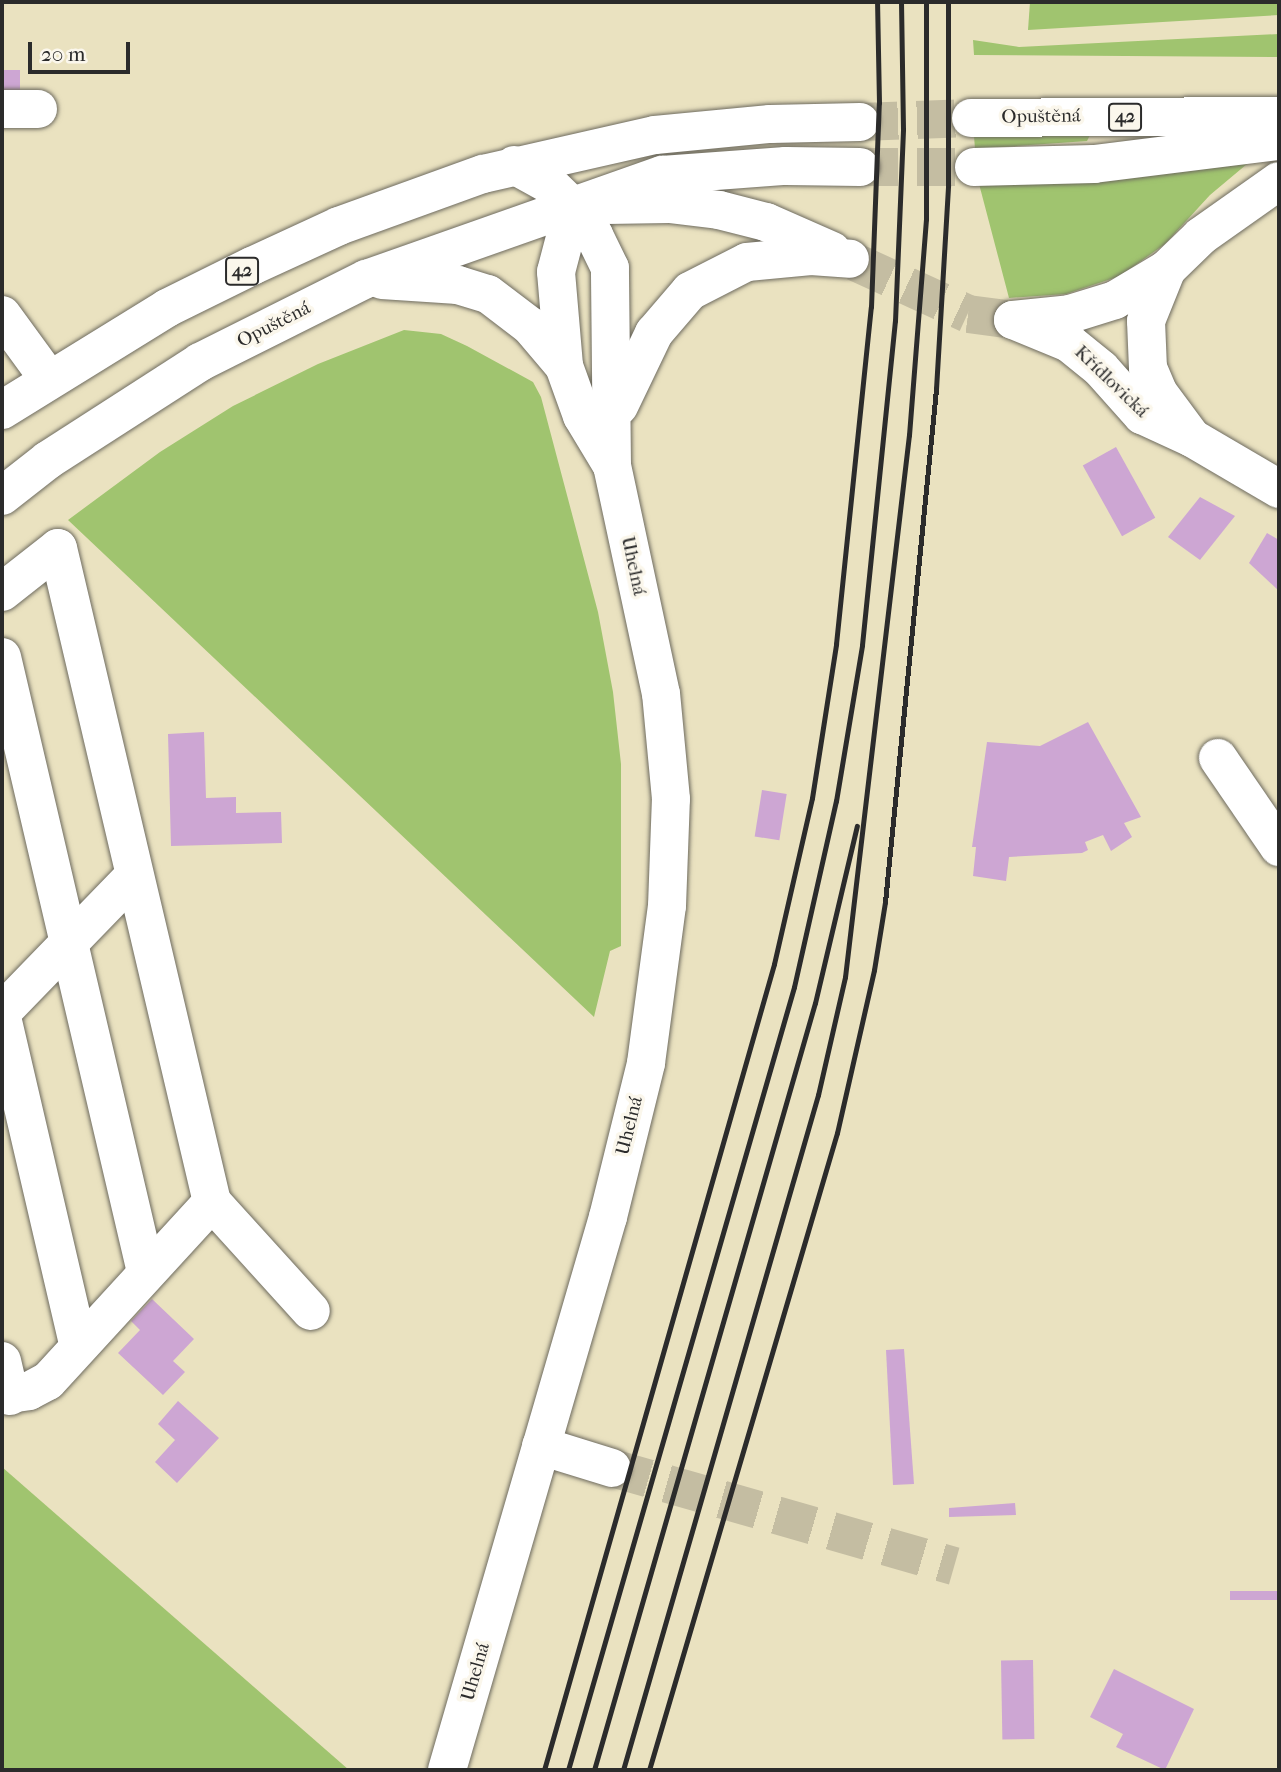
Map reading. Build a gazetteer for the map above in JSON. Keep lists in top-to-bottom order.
{
  "streets": {
    "main road": [
      "Opuštěná",
      "42",
      "Křídlovická",
      "Uhelná"
    ]
  },
  "crossings": [
    ["Opuštěná", "Uhelná"]
  ],
  "scale_bar": "20 m"
}
